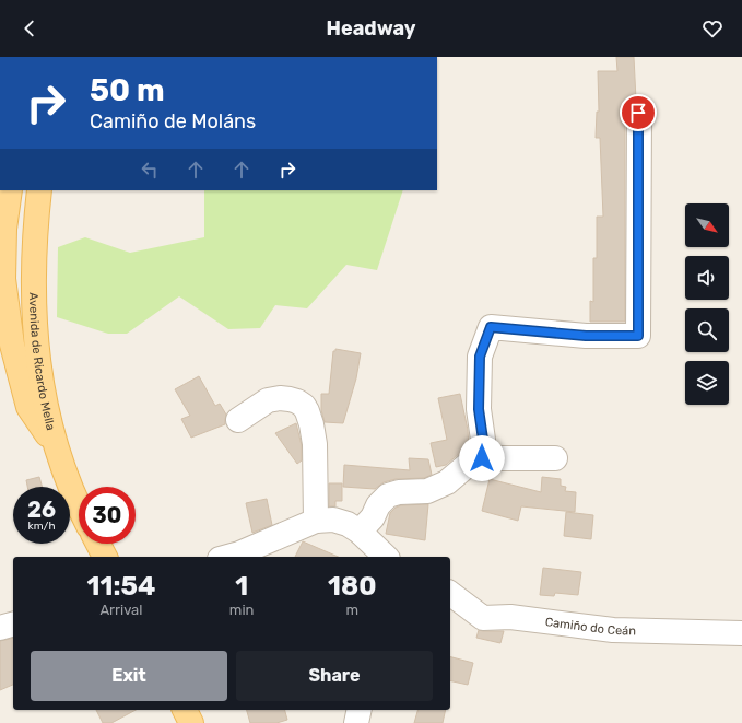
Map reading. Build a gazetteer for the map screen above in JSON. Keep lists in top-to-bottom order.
{
  "streets": {
    "main road": ["Avenida de Ricardo Mella"],
    "street": ["Camiño do Ceán"]
  },
  "north": "bottom right",
  "page": {
    "header": "Headway",
    "turn": ["50 m", "Camiño de Moláns"],
    "speed": "26 km/h",
    "limit": "30",
    "eta": [
      "11:54",
      "Arrival",
      "1",
      "min",
      "180",
      "m"
    ],
    "buttons": ["Exit", "Share"]
  }
}
